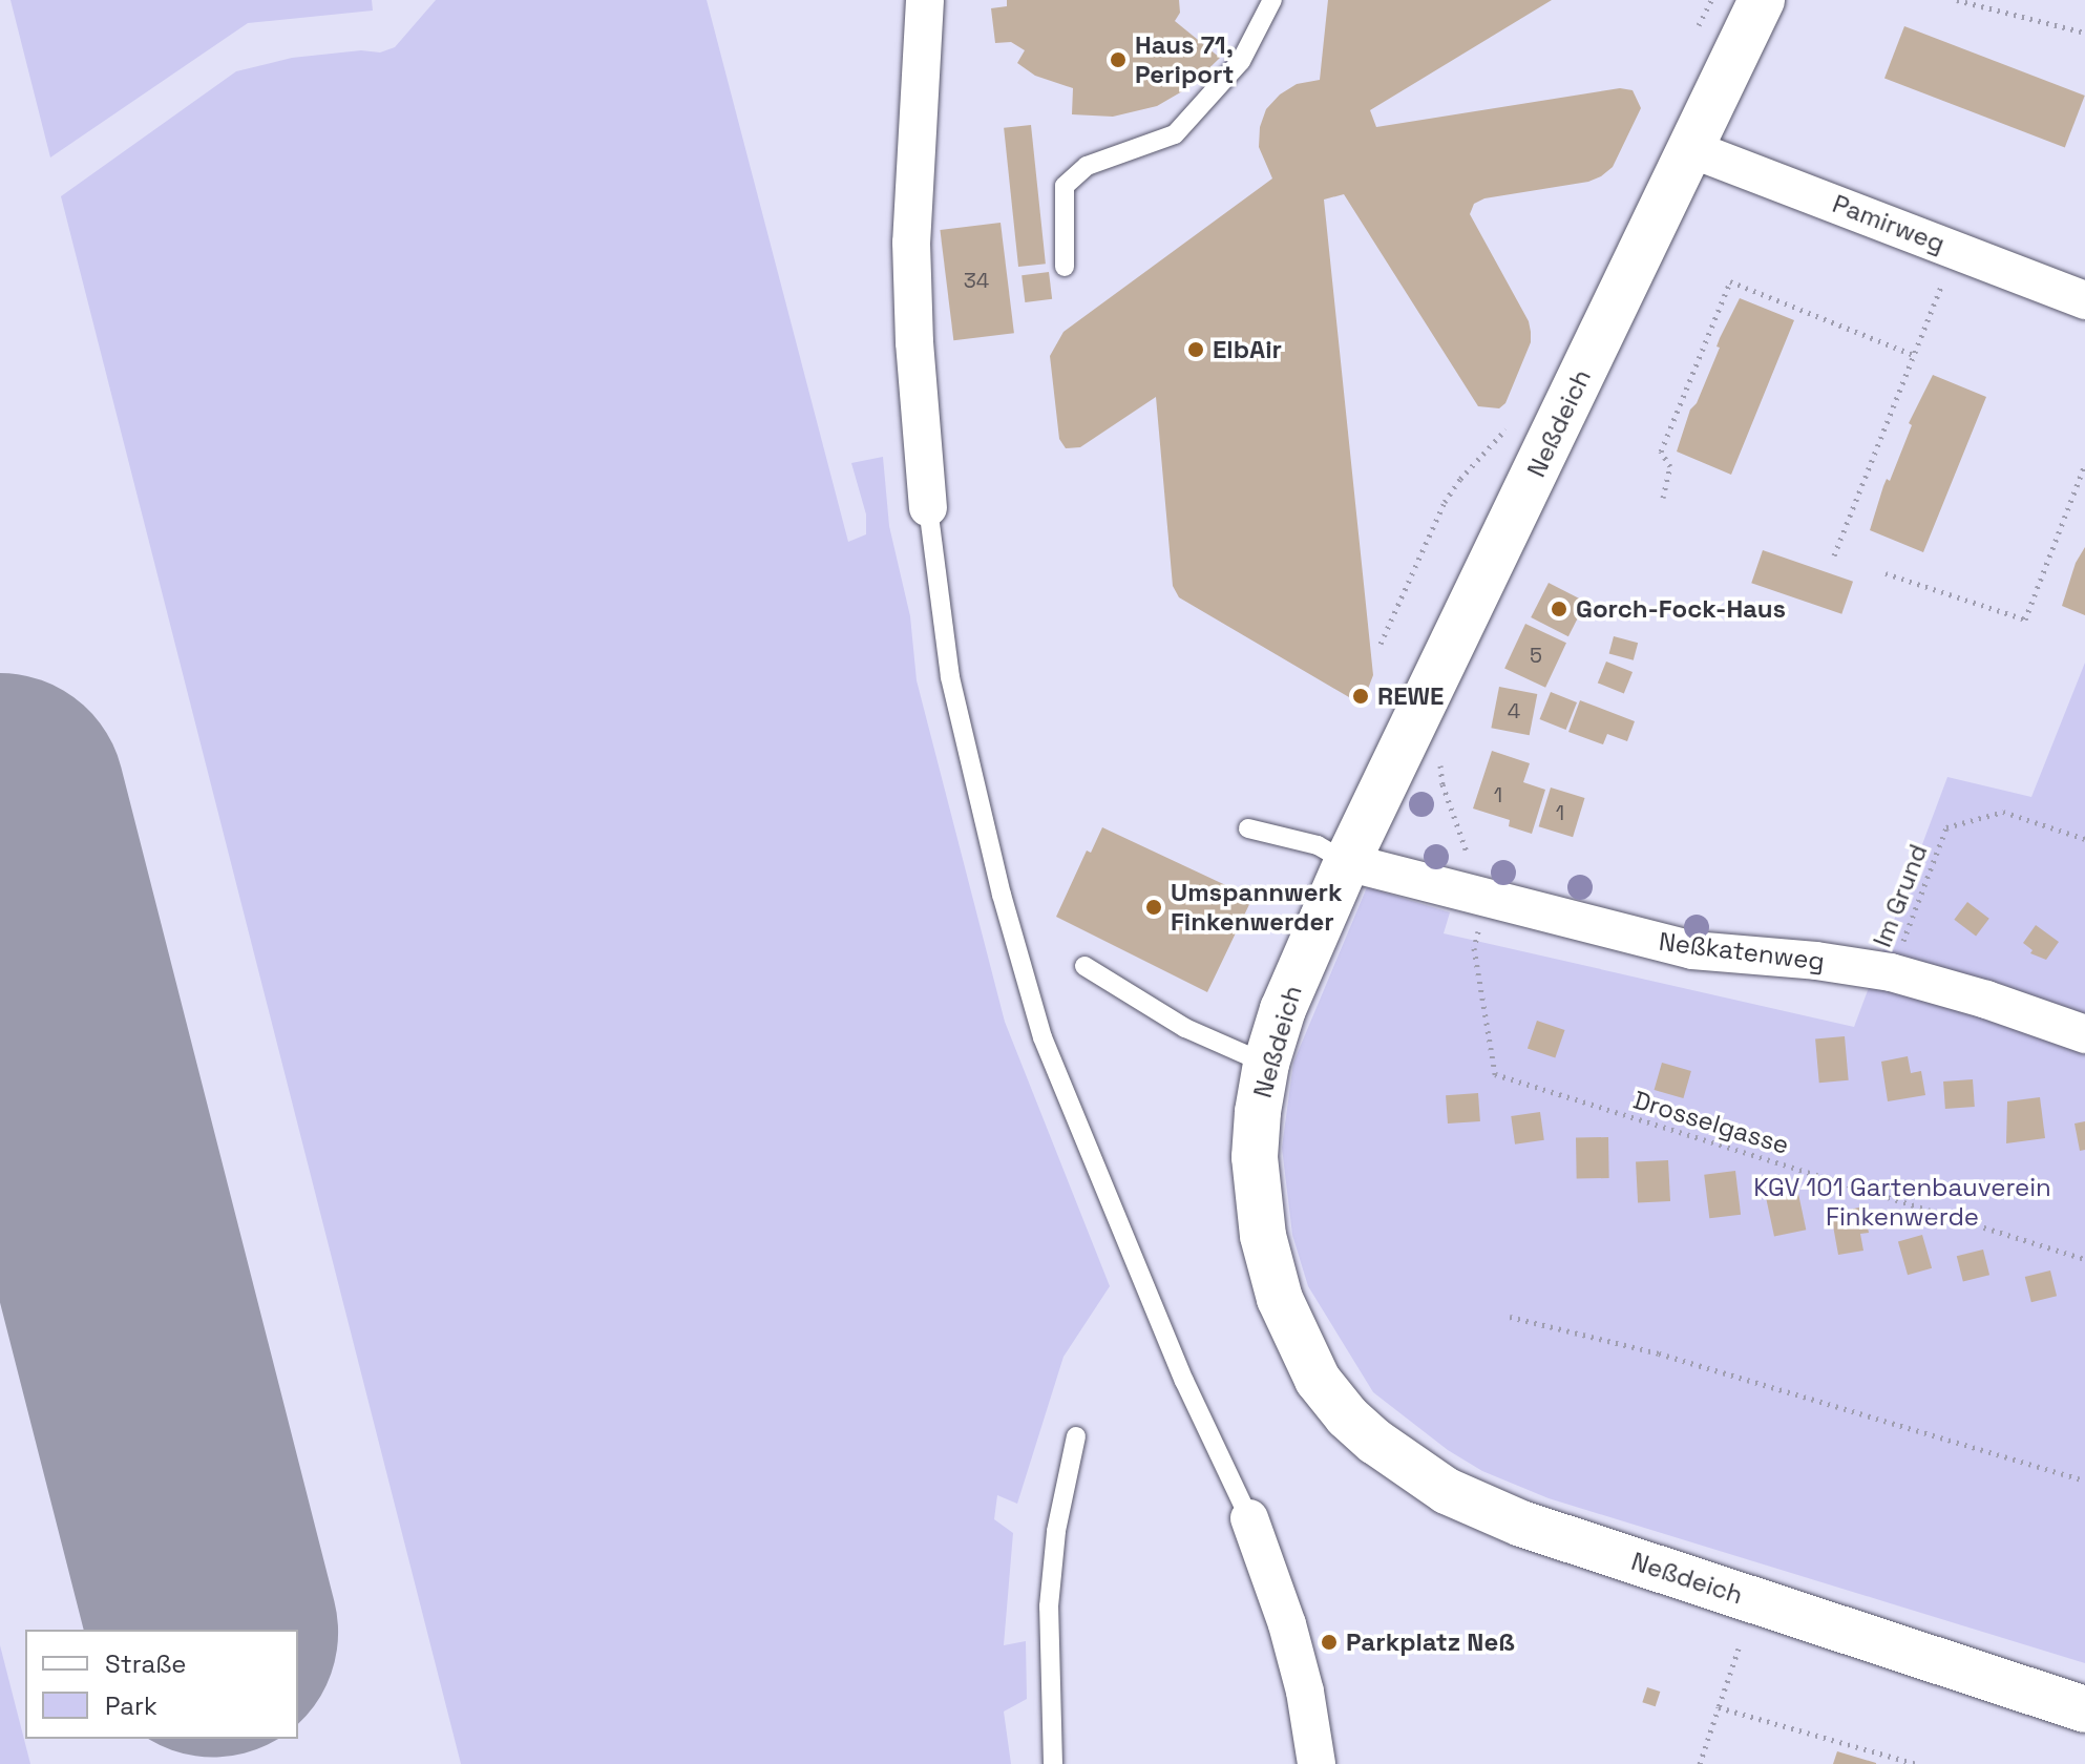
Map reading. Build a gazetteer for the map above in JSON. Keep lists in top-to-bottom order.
{
  "streets": {
    "street": ["Pamirweg", "Neßdeich", "Neßkatenweg"],
    "path": ["Im Grund", "Drosselgasse"]
  },
  "crossings": [
    ["Pamirweg", "Neßdeich"],
    ["Neßdeich", "Neßkatenweg"],
    ["Im Grund", "Neßkatenweg"],
    ["Neßkatenweg", "Drosselgasse"]
  ],
  "parks": ["KGV 101 Gartenbauverein Finkenwerde"],
  "places": [
    "Haus 71, Periport",
    "ElbAir",
    "Gorch-Fock-Haus",
    "REWE",
    "Umspannwerk Finkenwerder",
    "Parkplatz Neß"
  ],
  "house_numbers": [
    "34",
    "5",
    "4",
    "1",
    "1"
  ],
  "legend": ["Straße", "Park"]
}
